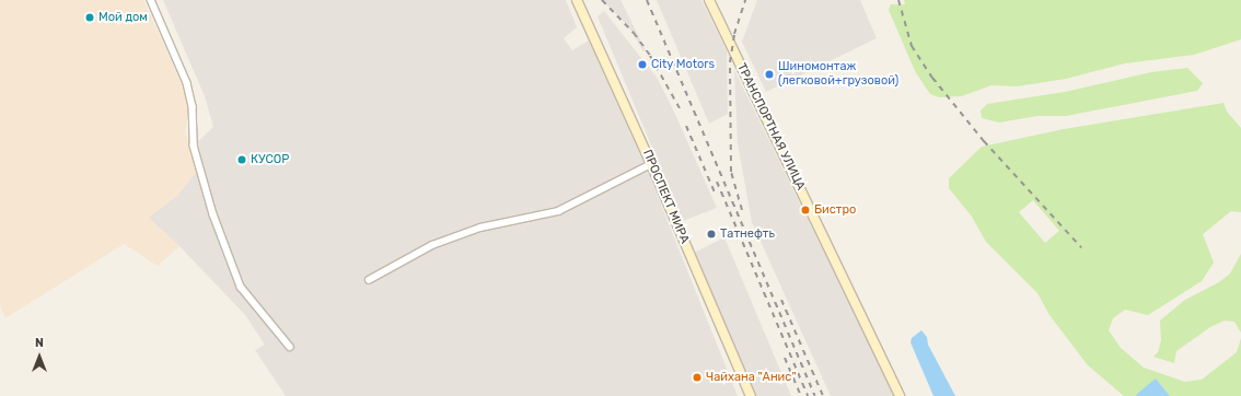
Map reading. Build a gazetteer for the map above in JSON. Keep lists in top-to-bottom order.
{
  "streets": {
    "street": ["ТРАНСПОРТНАЯ УЛИЦА", "ПРОСПЕКТ МИРА"]
  },
  "places": [
    "Мой дом",
    "City Motors",
    "Шиномонтаж (легковой+грузовой)",
    "КУСОР",
    "Бистро",
    "Татнефть",
    "Чайхана \"Анис\""
  ],
  "north": "top"
}
